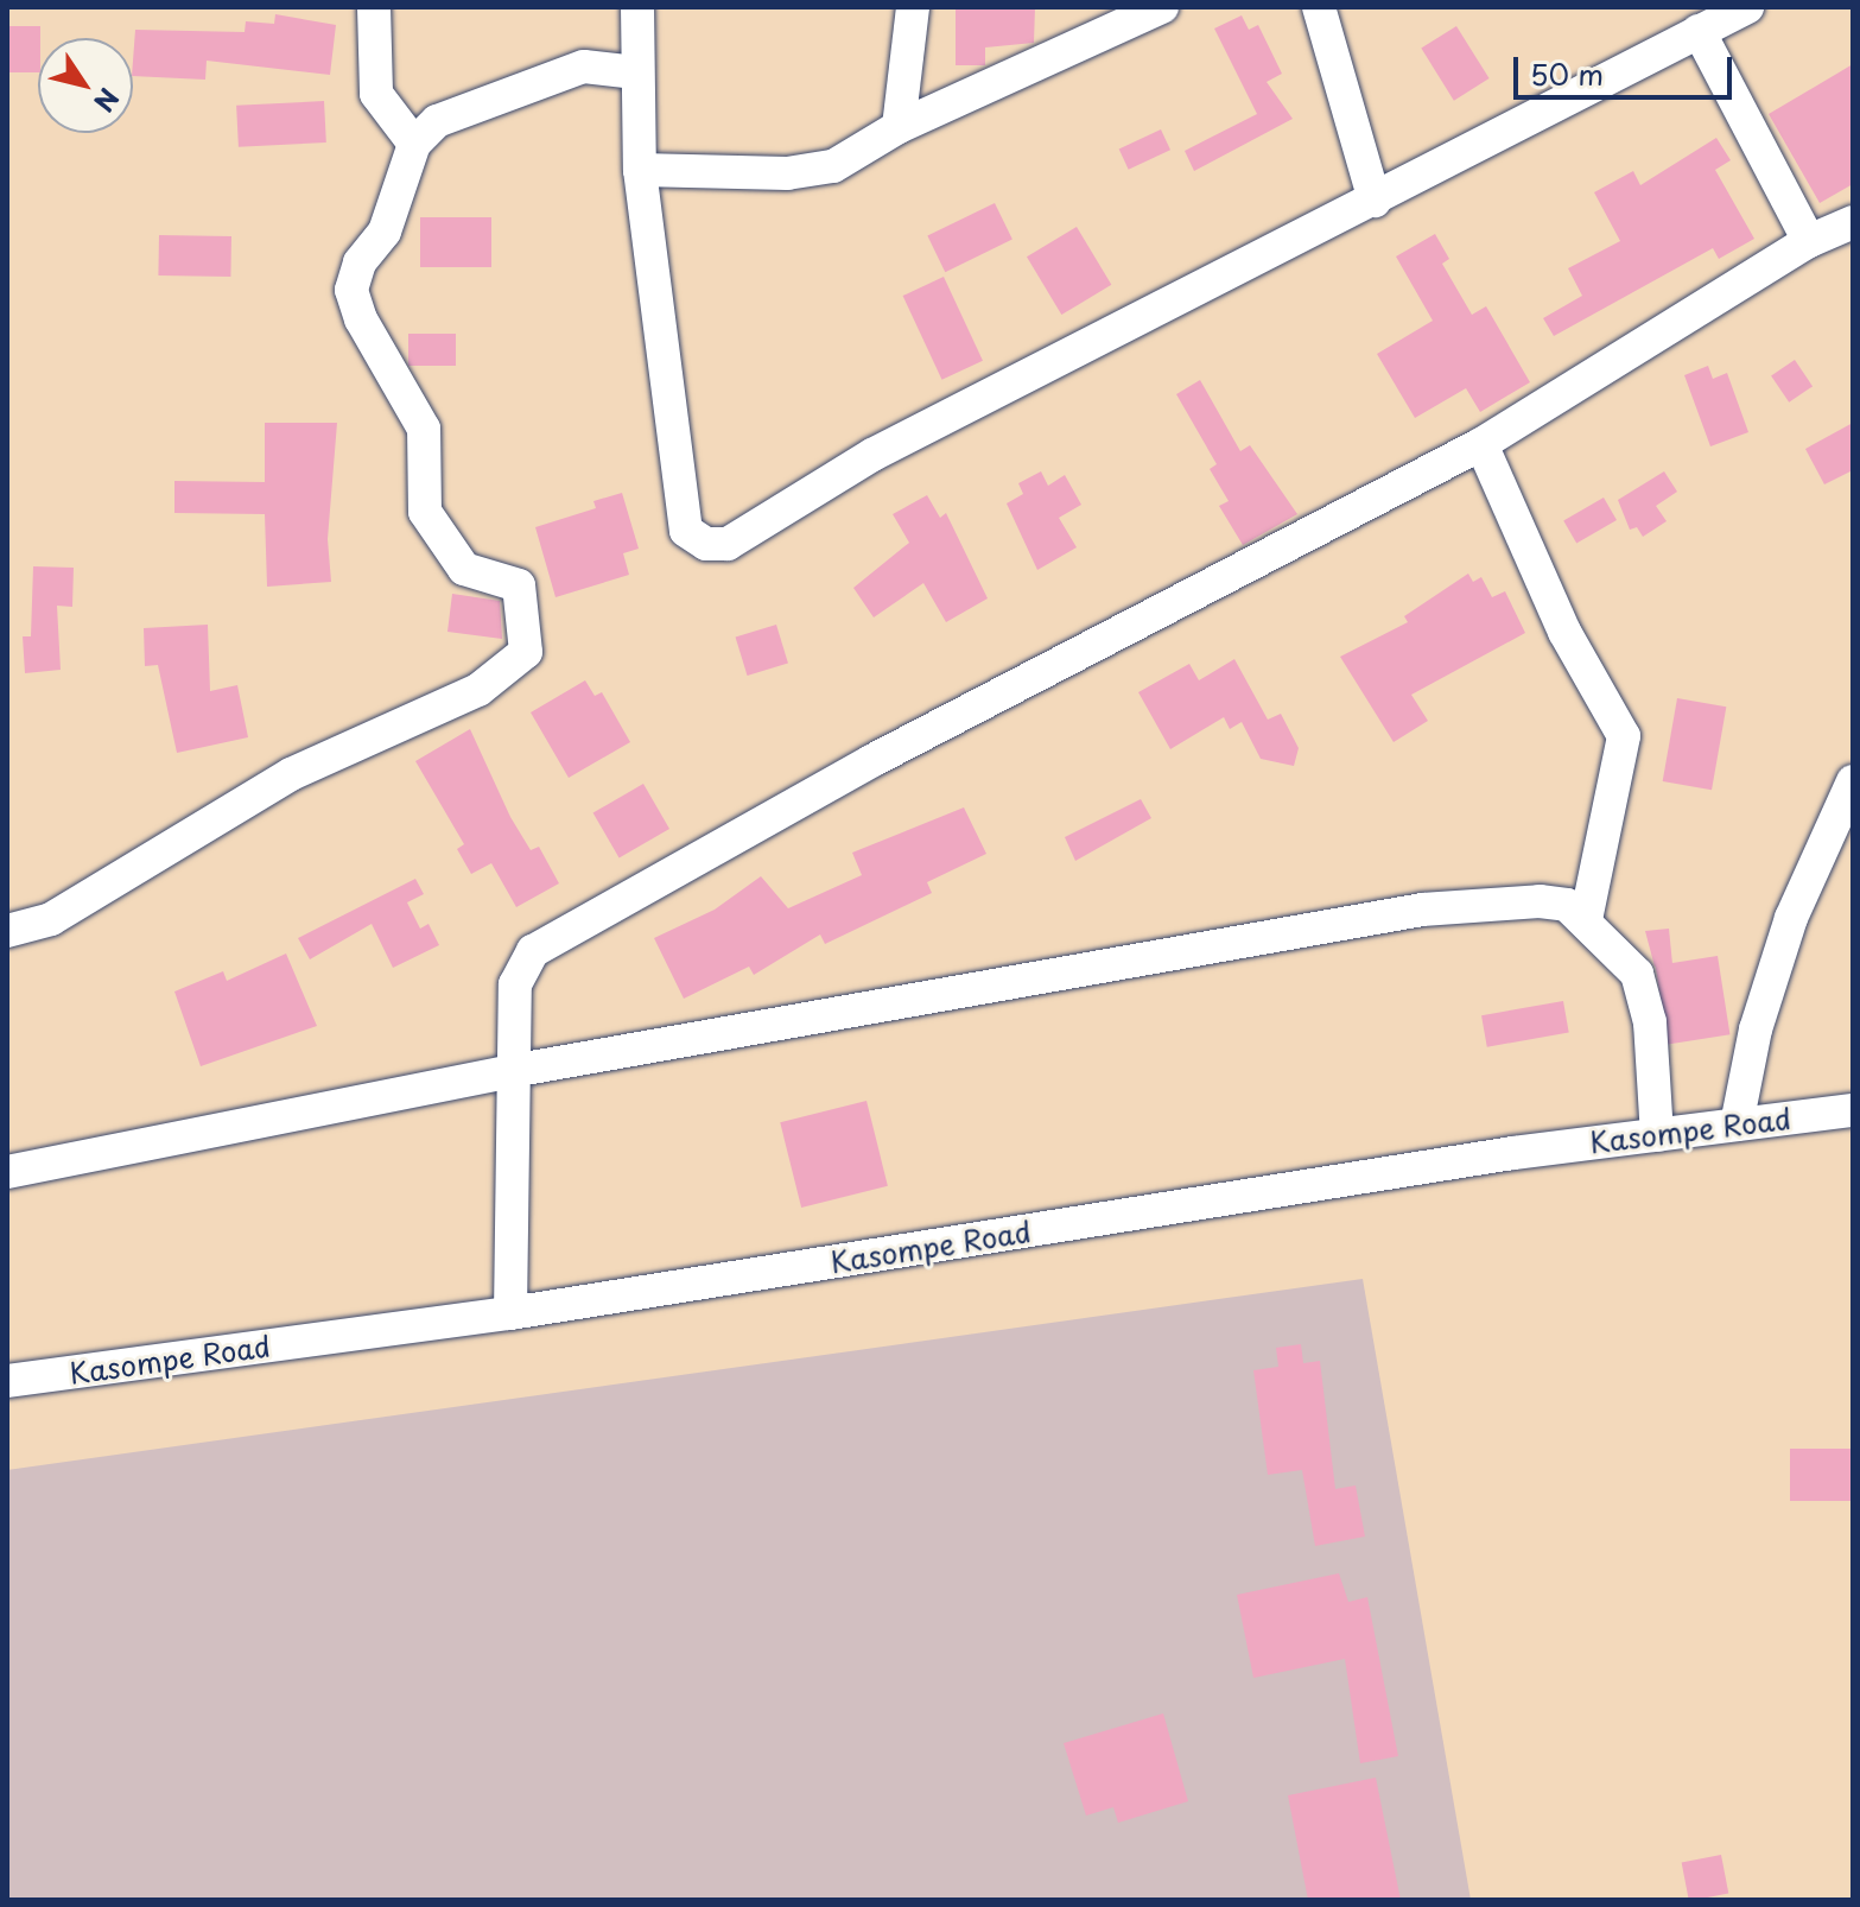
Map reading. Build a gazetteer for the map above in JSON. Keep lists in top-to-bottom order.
{
  "streets": {
    "street": ["Kasompe Road"]
  },
  "scale_bar": "50 m",
  "north": "bottom right"
}
